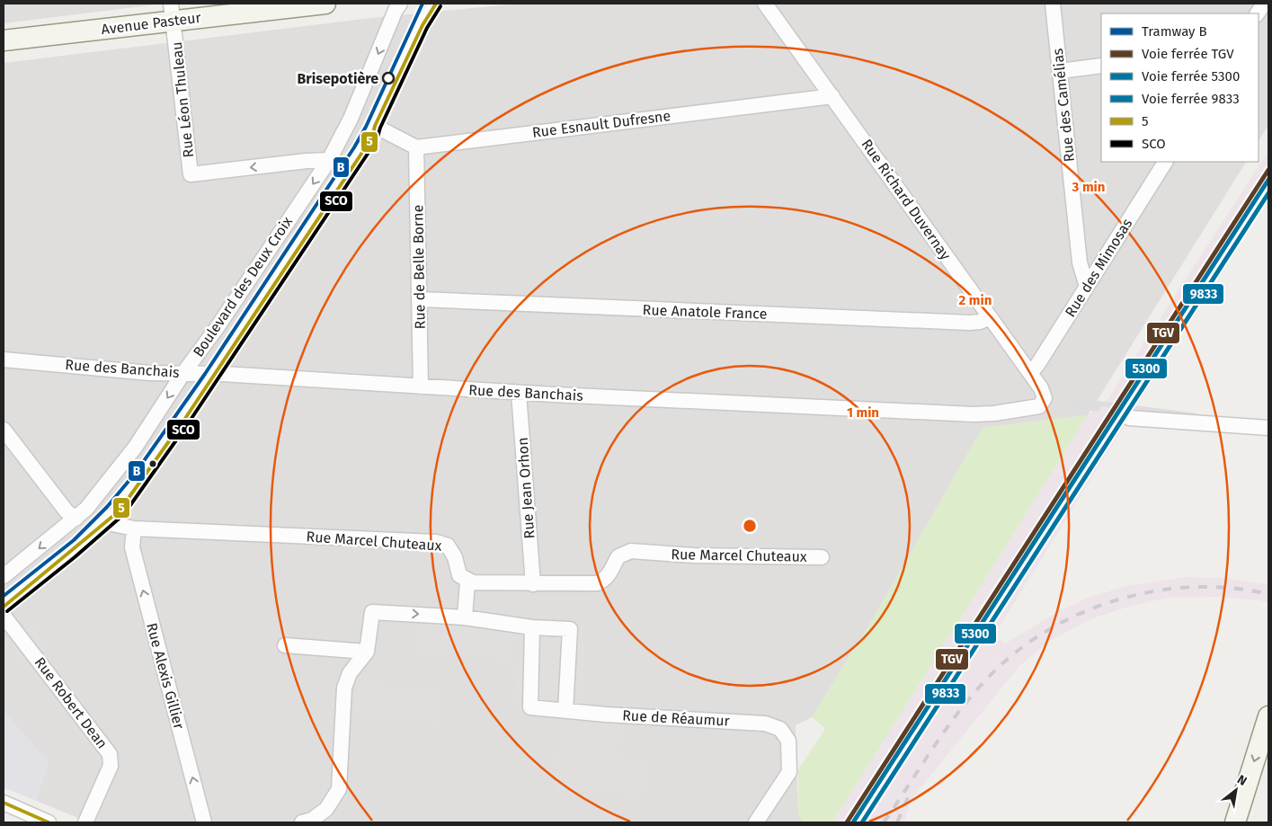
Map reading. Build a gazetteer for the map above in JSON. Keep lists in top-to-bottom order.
{
  "streets": {
    "main road": ["Avenue Pasteur"],
    "street": [
      "Rue Léon Thuleau",
      "Rue des Camélias",
      "Rue Esnault Dufresne",
      "Rue Richard Duvernay",
      "Rue de Belle Borne",
      "Rue des Mimosas",
      "Boulevard des Deux Croix",
      "Rue Anatole France",
      "Rue des Banchais",
      "Rue Jean Orhon",
      "Rue Marcel Chuteaux",
      "Rue Alexis Gillier",
      "Rue Robert Dean",
      "Rue de Réaumur"
    ]
  },
  "crossings": [
    ["Avenue Pasteur", "Rue Léon Thuleau"],
    ["Rue Léon Thuleau", "Boulevard des Deux Croix"],
    ["Rue des Camélias", "Rue des Mimosas"],
    ["Rue Esnault Dufresne", "Rue Richard Duvernay"],
    ["Rue Esnault Dufresne", "Rue de Belle Borne"],
    ["Rue Richard Duvernay", "Rue des Mimosas"],
    ["Rue Richard Duvernay", "Rue Anatole France"],
    ["Rue Richard Duvernay", "Rue des Banchais"],
    ["Rue de Belle Borne", "Rue Anatole France"],
    ["Rue de Belle Borne", "Rue des Banchais"],
    ["Boulevard des Deux Croix", "Rue des Banchais"],
    ["Boulevard des Deux Croix", "Rue Marcel Chuteaux"],
    ["Rue des Banchais", "Rue Jean Orhon"],
    ["Rue Jean Orhon", "Rue Marcel Chuteaux"],
    ["Rue Marcel Chuteaux", "Rue Alexis Gillier"]
  ],
  "one_way": ["Rue Alexis Gillier"],
  "places": ["Brisepotière"],
  "lines": [
    "tram line B",
    "transit line 5",
    "transit line SCO",
    "rail line TGV",
    "rail line 5300",
    "rail line 9833"
  ],
  "legend": [
    "Tramway B",
    "Voie ferrée TGV",
    "Voie ferrée 5300",
    "Voie ferrée 9833",
    "5",
    "SCO"
  ],
  "north": "top right",
  "rings": ["3 min", "2 min", "1 min"]
}
